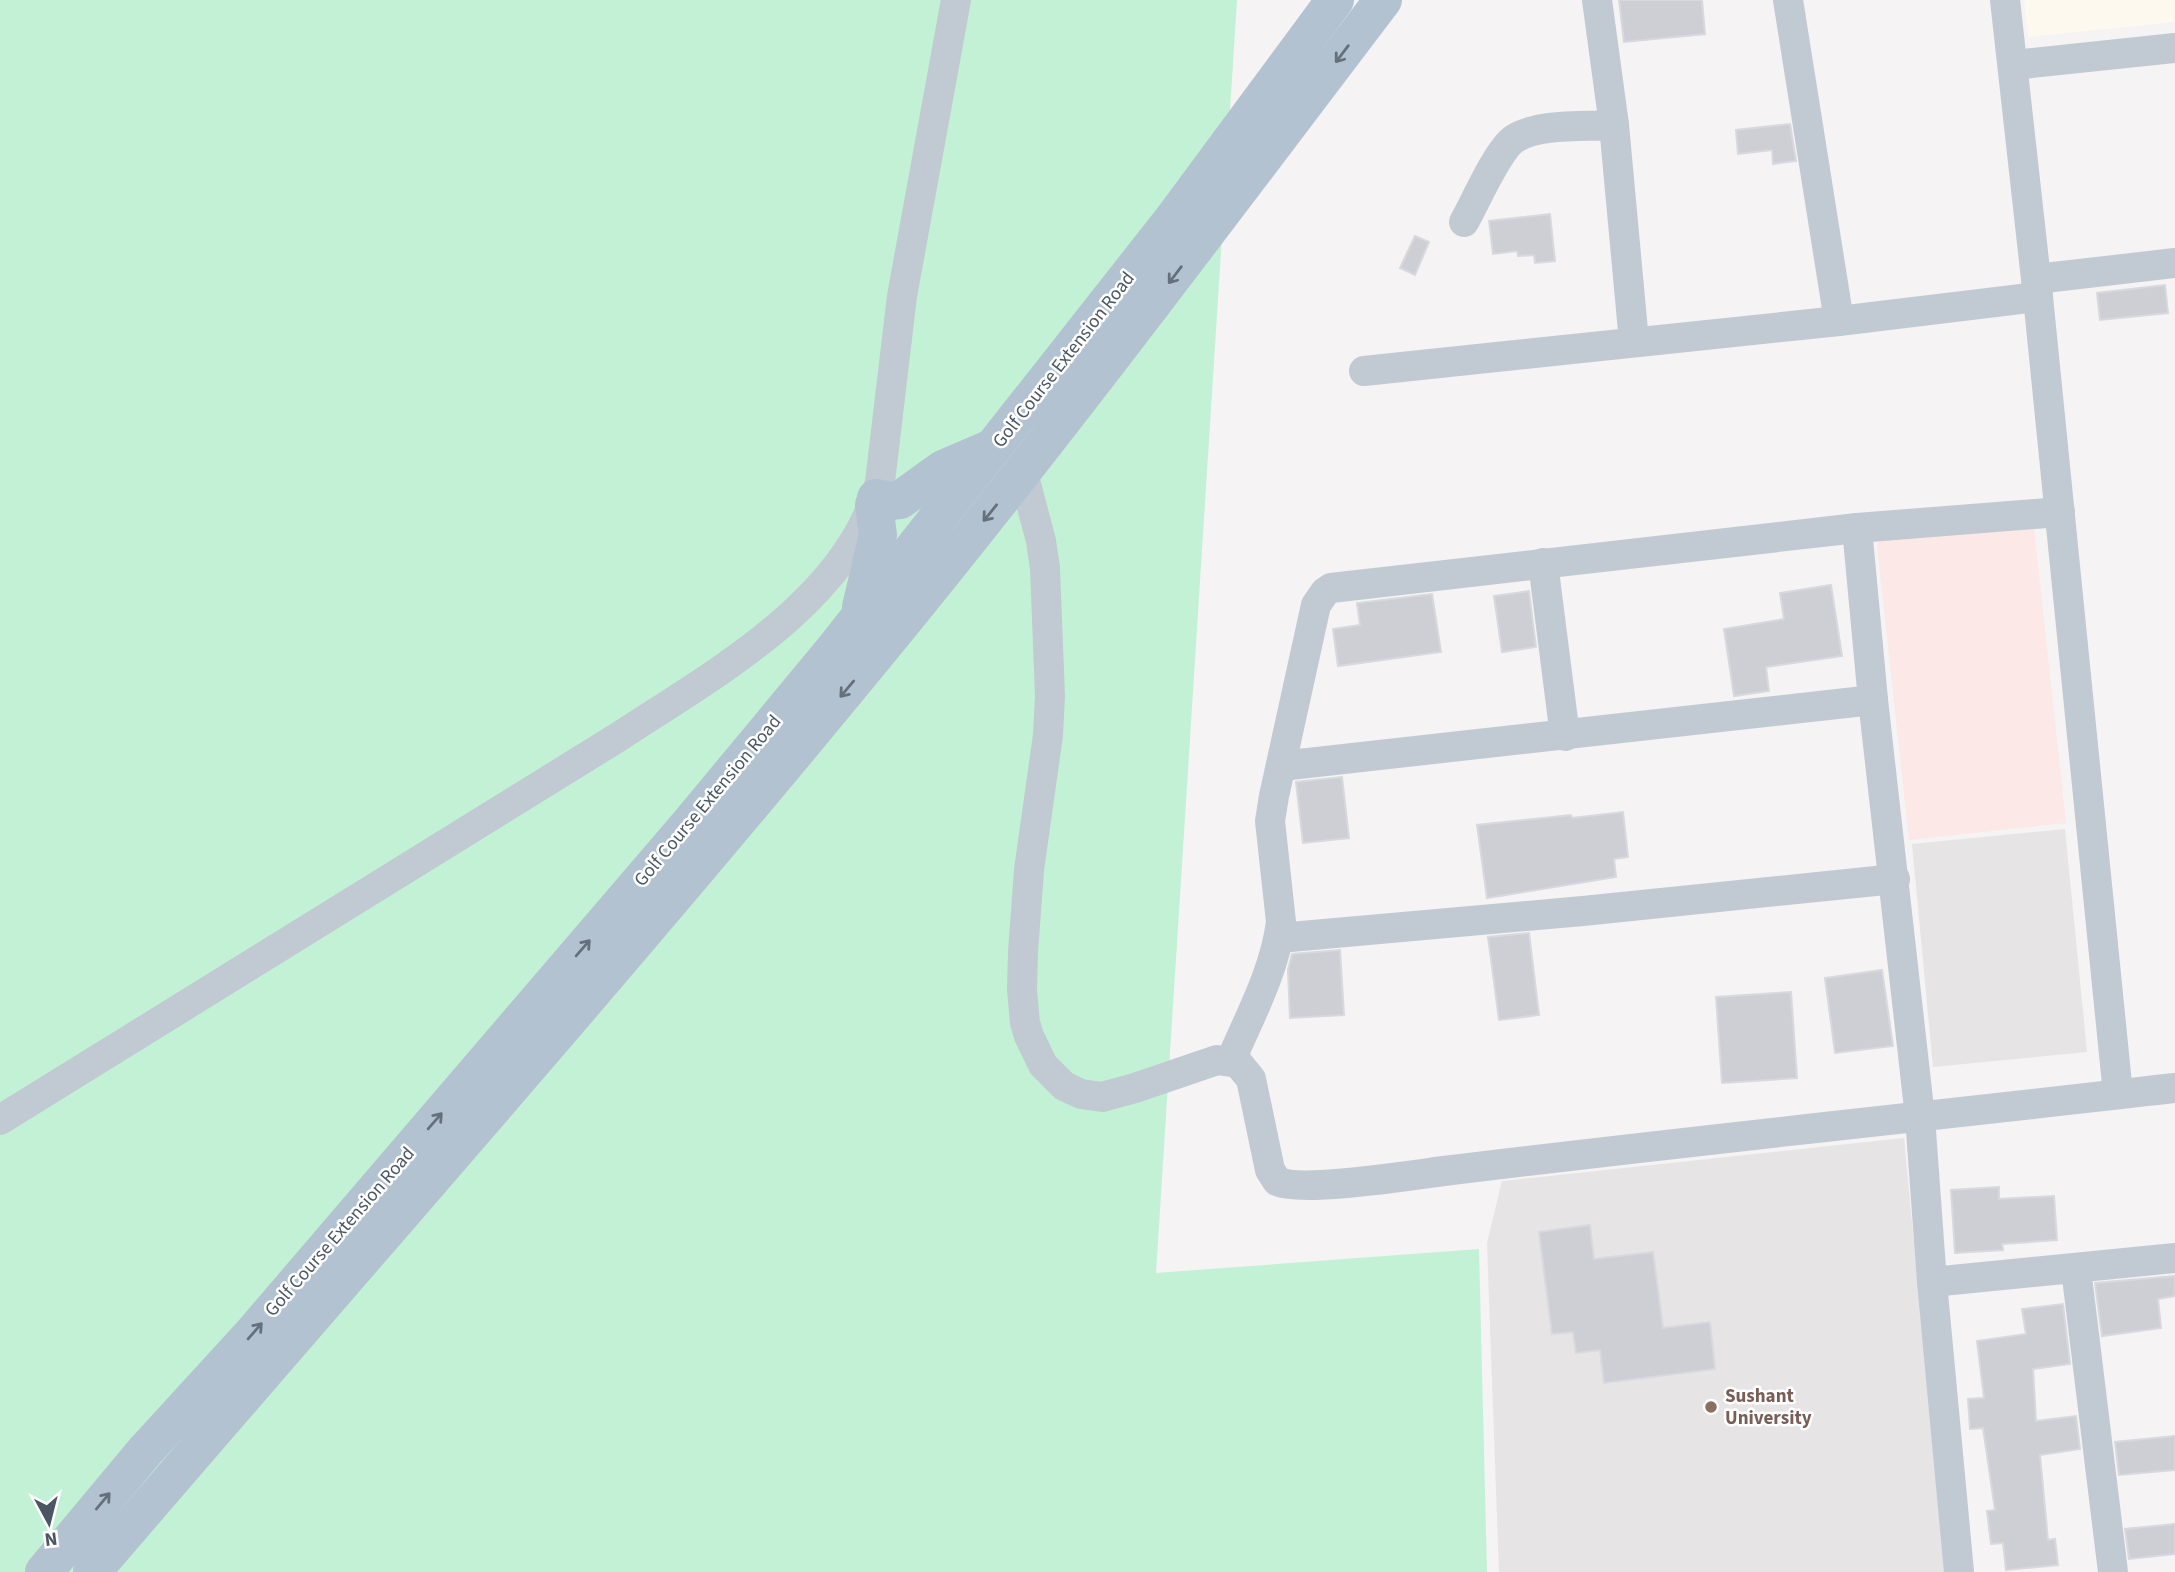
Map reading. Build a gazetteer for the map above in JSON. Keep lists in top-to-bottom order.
{
  "streets": {
    "main road": ["Golf Course Extension Road"]
  },
  "places": ["Sushant University"],
  "north": "bottom"
}
